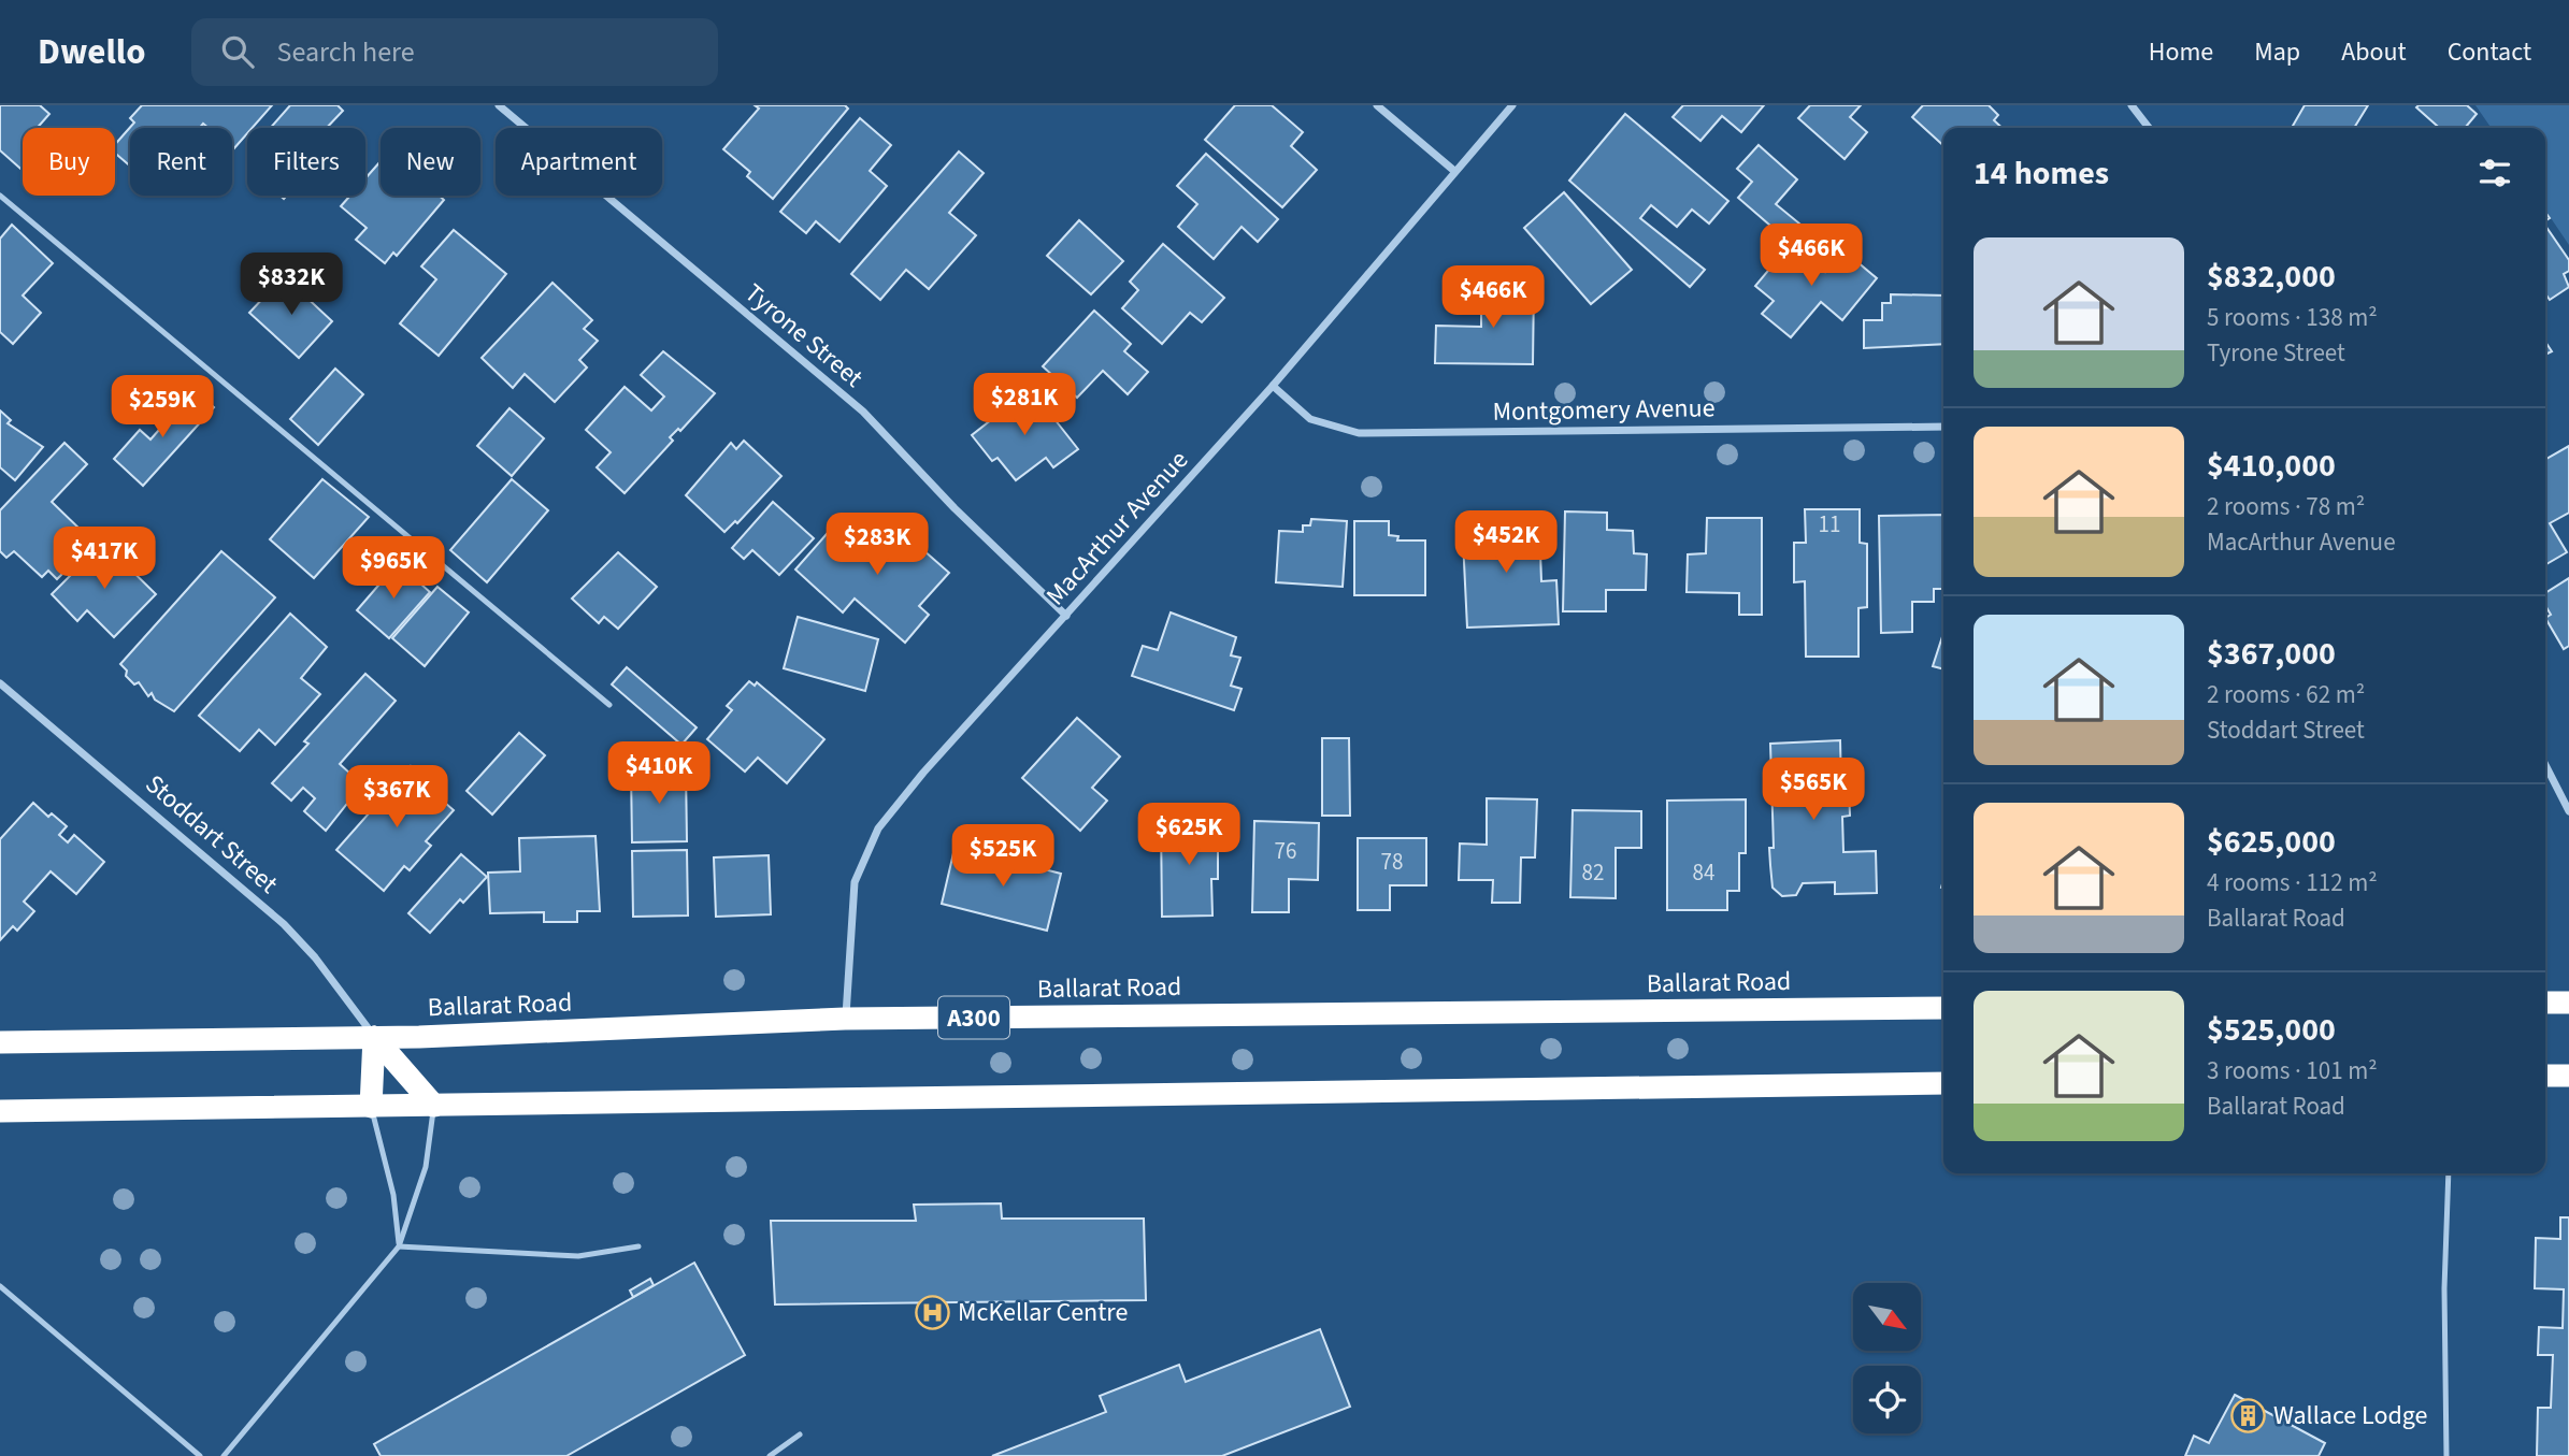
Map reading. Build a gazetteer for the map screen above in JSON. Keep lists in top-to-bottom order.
{
  "streets": {
    "highway": ["Ballarat Road", "A300"],
    "street": [
      "Tyrone Street",
      "Montgomery Avenue",
      "MacArthur Avenue",
      "Stoddart Street"
    ]
  },
  "crossings": [
    ["Tyrone Street", "MacArthur Avenue"],
    ["Montgomery Avenue", "MacArthur Avenue"],
    ["MacArthur Avenue", "Ballarat Road"],
    ["Stoddart Street", "Ballarat Road"]
  ],
  "places": {
    "hospital": ["McKellar Centre"],
    "building": ["Wallace Lodge"]
  },
  "house_numbers": [
    "11",
    "76",
    "78",
    "82",
    "84"
  ],
  "north": "bottom right",
  "page": {
    "header": "Dwello",
    "search": "Search here",
    "nav": [
      "Home",
      "Map",
      "About",
      "Contact"
    ],
    "chip": [
      "Buy",
      "Rent",
      "Filters",
      "New",
      "Apartment"
    ],
    "heading": "14 homes",
    "list": [
      {
        "name": "$832,000",
        "note": "5 rooms · 138 m² · Tyrone Street"
      },
      {
        "name": "$410,000",
        "note": "2 rooms · 78 m² · MacArthur Avenue"
      },
      {
        "name": "$367,000",
        "note": "2 rooms · 62 m² · Stoddart Street"
      },
      {
        "name": "$625,000",
        "note": "4 rooms · 112 m² · Ballarat Road"
      },
      {
        "name": "$525,000",
        "note": "3 rooms · 101 m² · Ballarat Road"
      }
    ],
    "price": [
      "$466K",
      "$832K",
      "$466K",
      "$281K",
      "$259K",
      "$452K",
      "$283K",
      "$417K",
      "$965K",
      "$410K",
      "$565K",
      "$367K",
      "$625K",
      "$525K"
    ]
  }
}
